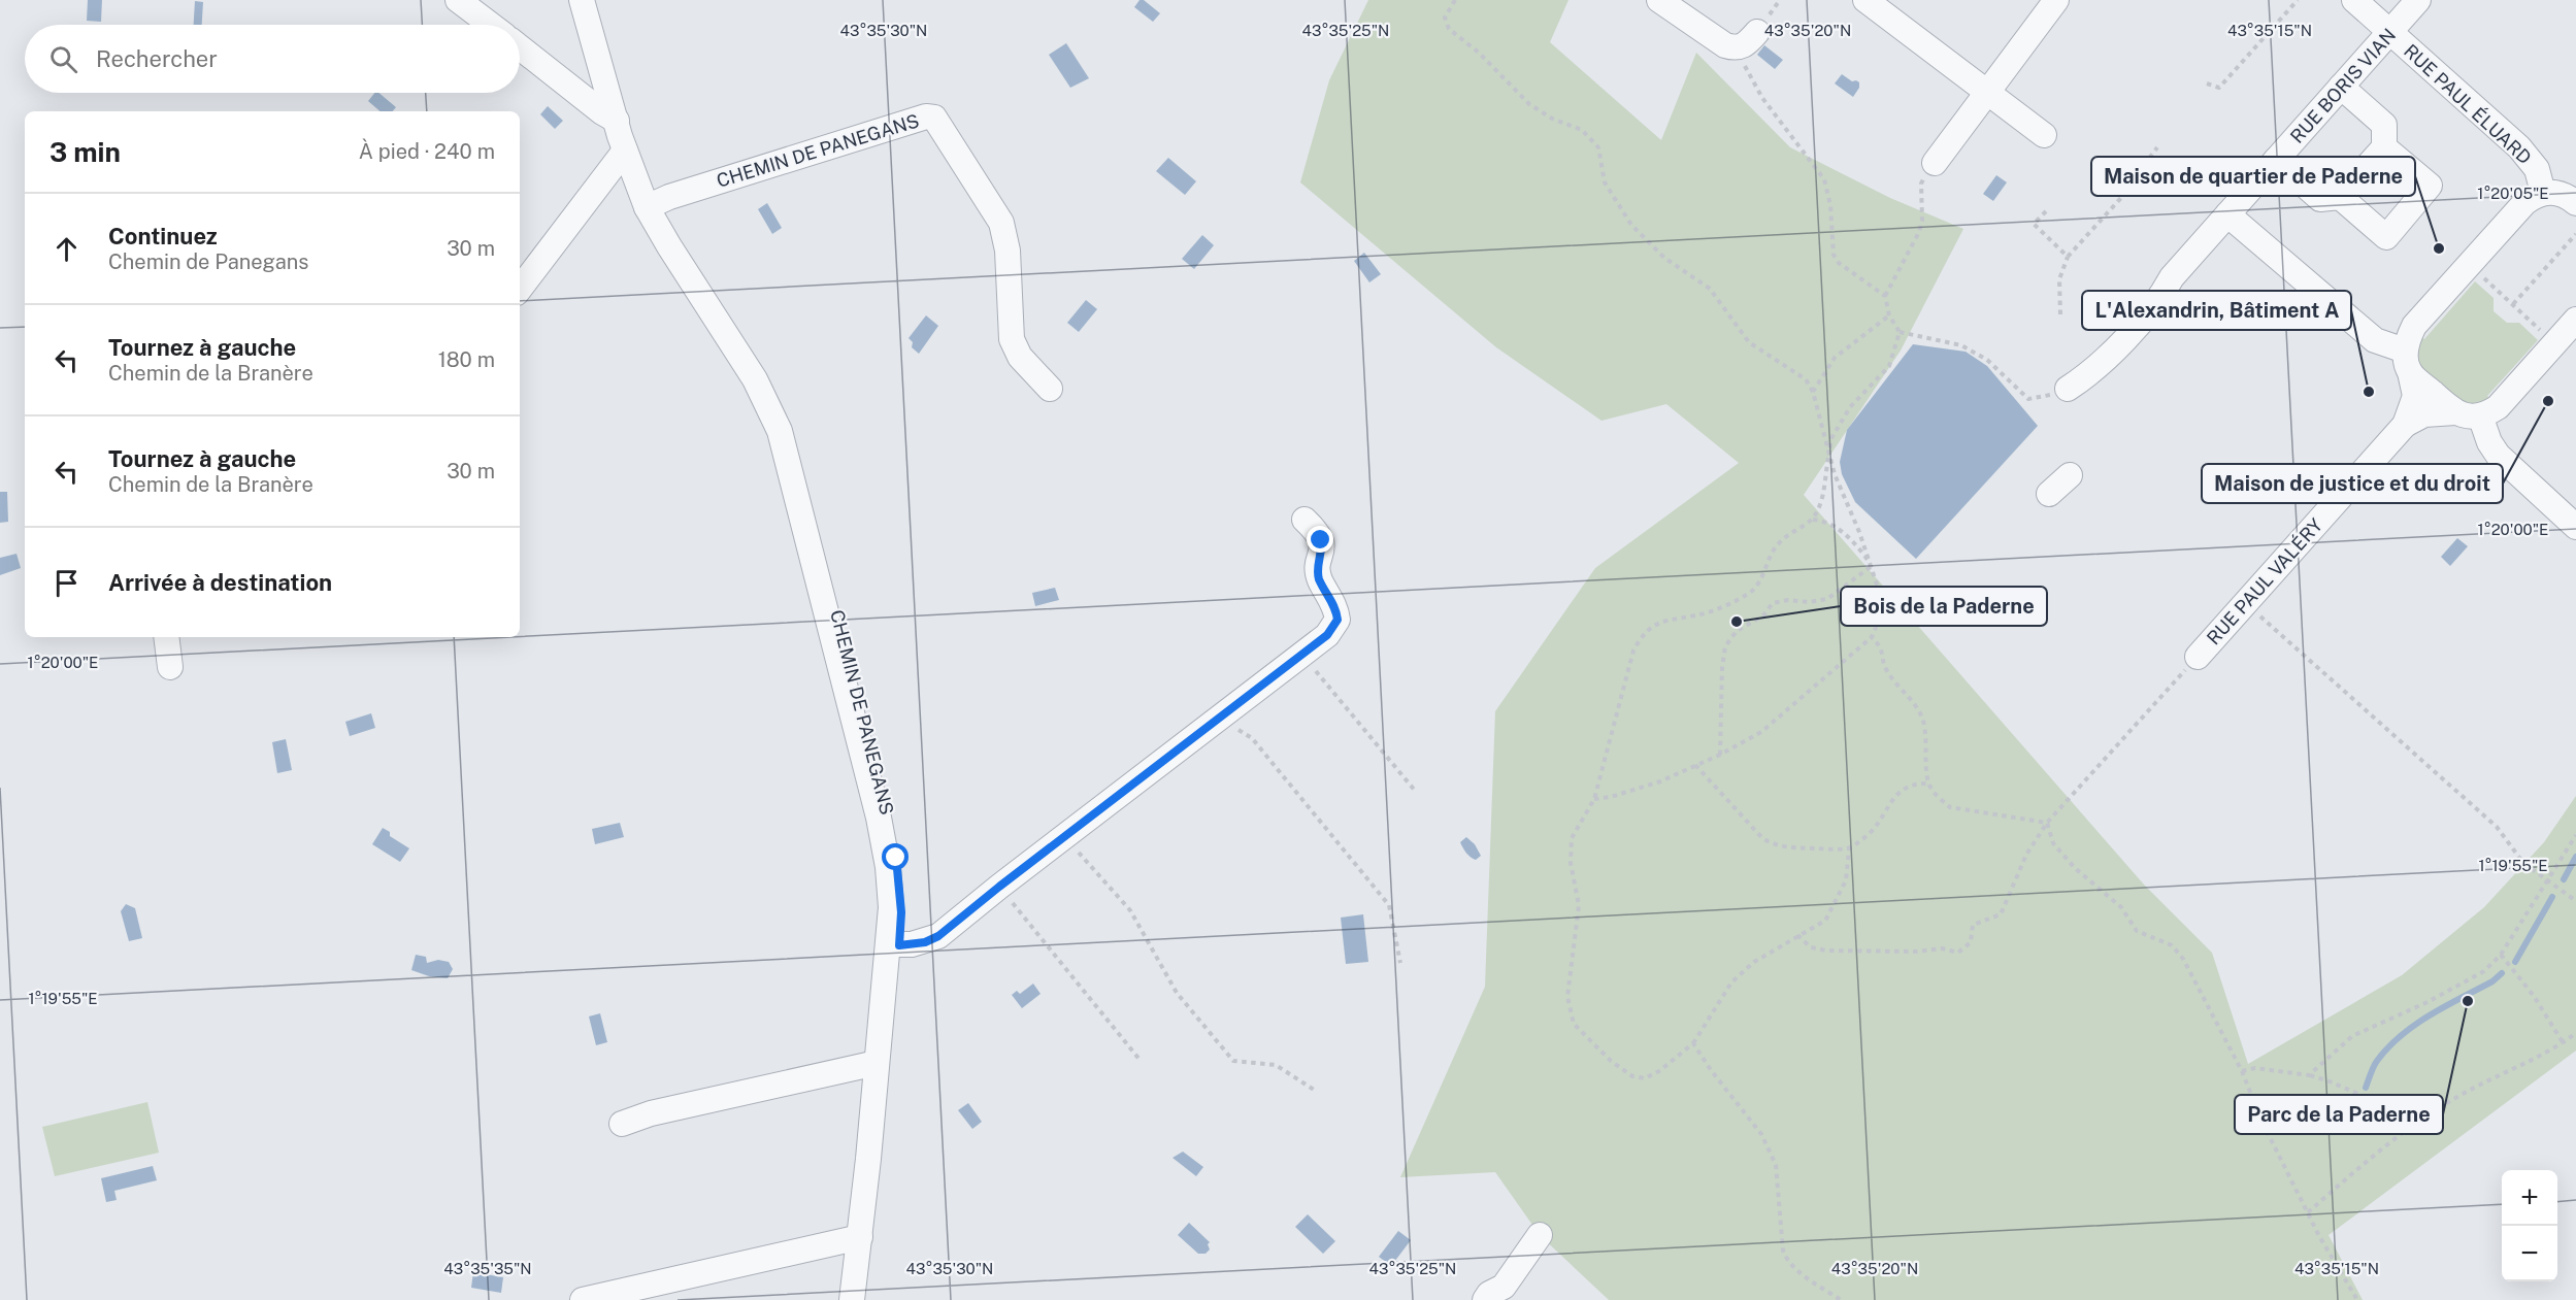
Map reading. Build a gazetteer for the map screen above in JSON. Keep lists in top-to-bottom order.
{
  "streets": {
    "street": [
      "RUE BORIS VIAN",
      "RUE PAUL ÉLUARD",
      "CHEMIN DE PANEGANS",
      "RUE PAUL VALÉRY"
    ]
  },
  "crossings": [
    ["RUE BORIS VIAN", "RUE PAUL ÉLUARD"],
    ["RUE PAUL ÉLUARD", "RUE PAUL VALÉRY"]
  ],
  "places": [
    "Maison de quartier de Paderne",
    "L'Alexandrin, Bâtiment A",
    "Maison de justice et du droit",
    "Bois de la Paderne",
    "Parc de la Paderne"
  ],
  "page": {
    "search": "Rechercher",
    "heading": ["3 min", "À pied · 240 m"],
    "list": [
      ["Continuez", "Chemin de Panegans", "30 m"],
      ["Tournez à gauche", "Chemin de la Branère", "180 m"],
      ["Tournez à gauche", "Chemin de la Branère", "30 m"],
      "Arrivée à destination"
    ],
    "map_buttons": ["+", "−"]
  },
  "coordinates": [
    "43°35'30\"N",
    "43°35'25\"N",
    "43°35'20\"N",
    "43°35'15\"N",
    "1°20'05\"E",
    "1°20'00\"E",
    "1°19'55\"E",
    "43°35'35\"N"
  ]
}
